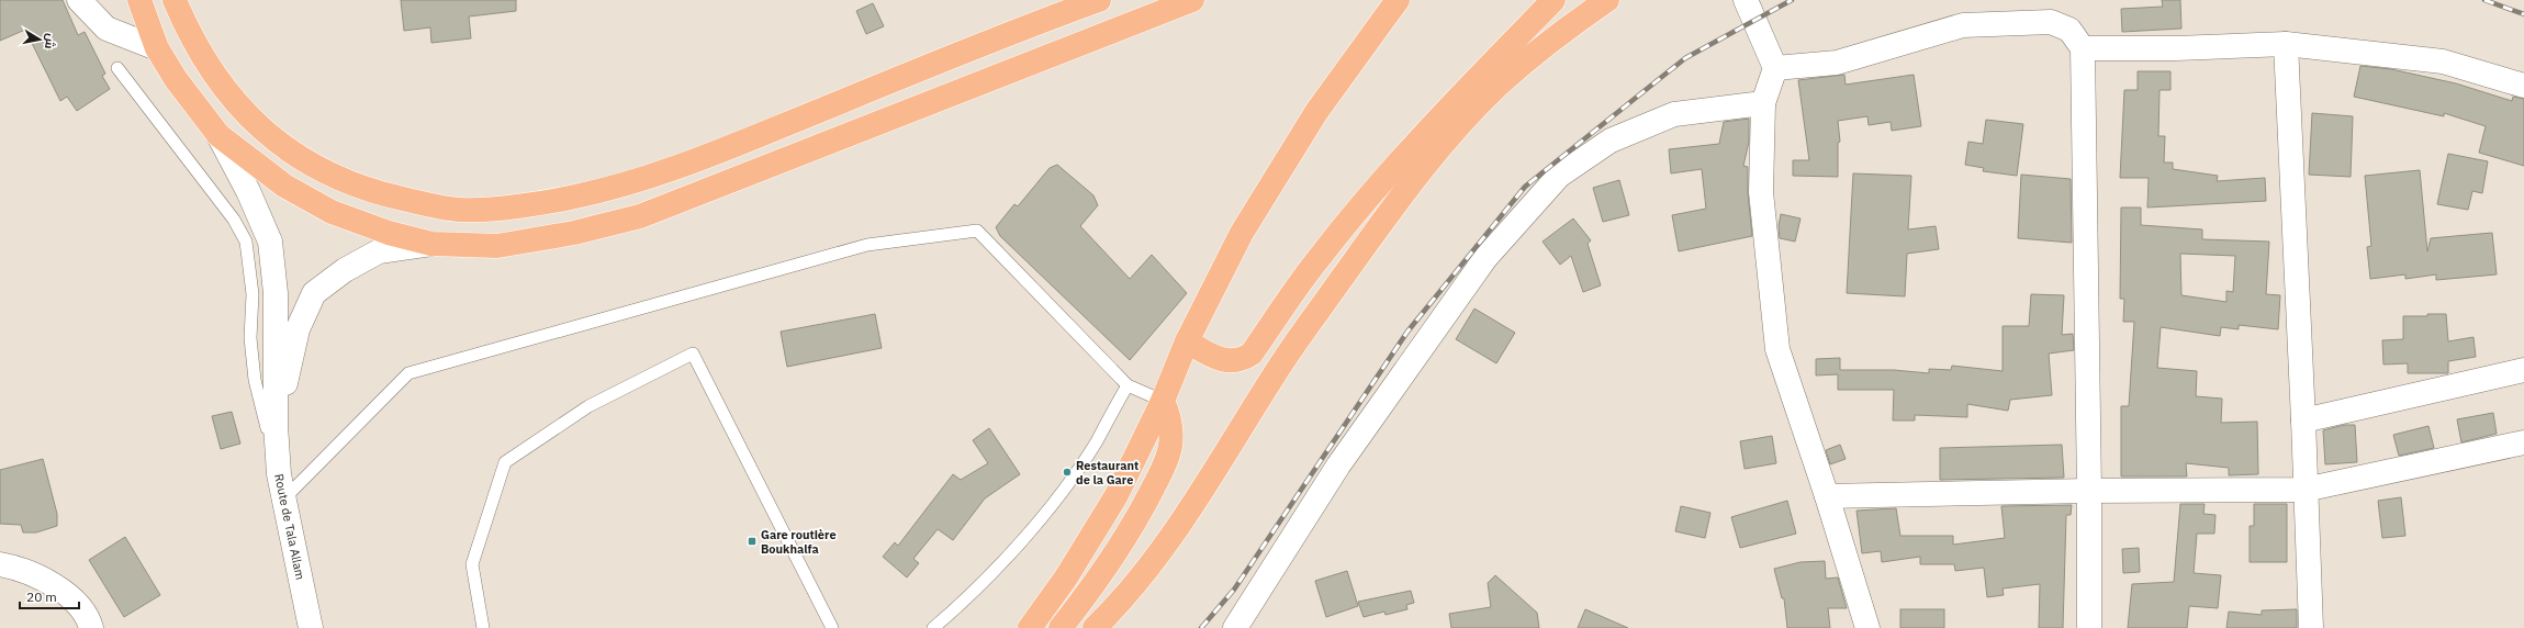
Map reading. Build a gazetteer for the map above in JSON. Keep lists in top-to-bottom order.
{
  "streets": {
    "street": ["Route de Tala Allam"]
  },
  "places": {
    "other": ["Restaurant de la Gare"],
    "transit": ["Gare routière Boukhalfa"]
  },
  "scale_bar": "20 m",
  "north": "right"
}
